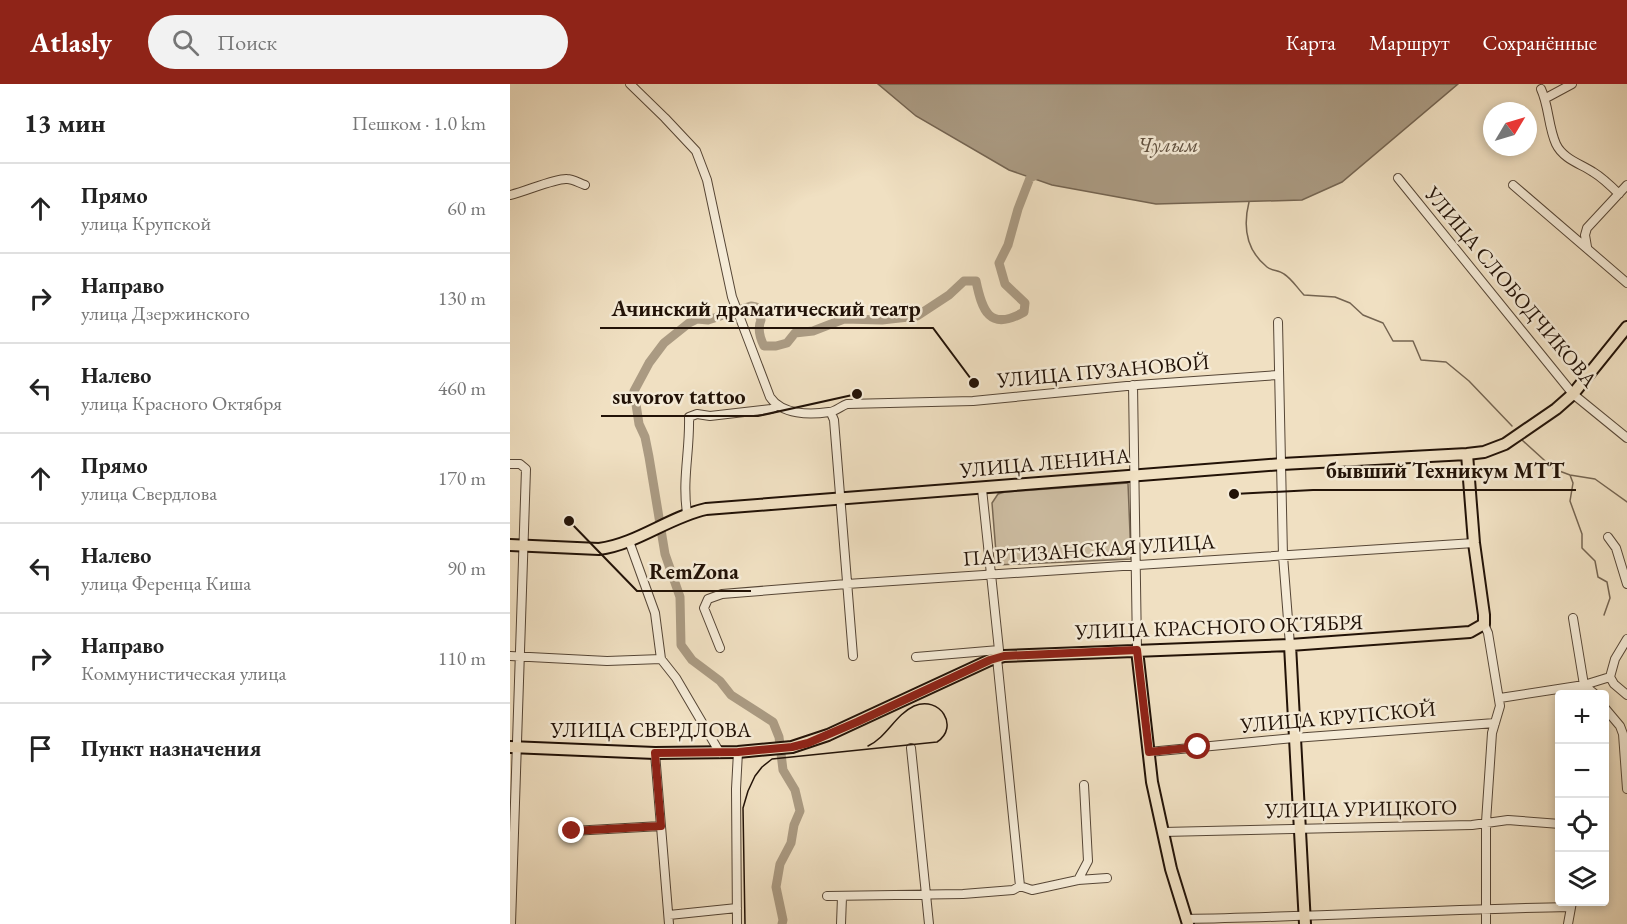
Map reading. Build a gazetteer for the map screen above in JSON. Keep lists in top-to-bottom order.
{
  "streets": {
    "main road": ["УЛИЦА ЛЕНИНА", "УЛИЦА КРАСНОГО ОКТЯБРЯ", "УЛИЦА СВЕРДЛОВА"],
    "street": [
      "УЛИЦА СЛОБОДЧИКОВА",
      "УЛИЦА ПУЗАНОВОЙ",
      "ПАРТИЗАНСКАЯ УЛИЦА",
      "УЛИЦА КРУПСКОЙ",
      "УЛИЦА УРИЦКОГО"
    ]
  },
  "crossings": [
    ["УЛИЦА СЛОБОДЧИКОВА", "УЛИЦА ЛЕНИНА"],
    ["УЛИЦА КРАСНОГО ОКТЯБРЯ", "УЛИЦА СВЕРДЛОВА"]
  ],
  "water": ["Чулым"],
  "places": [
    "Ачинский драматический театр",
    "suvorov tattoo",
    "бывший Техникум МТТ",
    "RemZona"
  ],
  "north": "top right",
  "page": {
    "header": "Atlasly",
    "search": "Поиск",
    "nav": ["Карта", "Маршрут", "Сохранённые"],
    "heading": ["13 мин", "Пешком · 1.0 km"],
    "list": [
      ["Прямо", "улица Крупской", "60 m"],
      ["Направо", "улица Дзержинского", "130 m"],
      ["Налево", "улица Красного Октября", "460 m"],
      ["Прямо", "улица Свердлова", "170 m"],
      ["Налево", "улица Ференца Киша", "90 m"],
      ["Направо", "Коммунистическая улица", "110 m"],
      "Пункт назначения"
    ],
    "map_buttons": ["+", "−"]
  }
}
